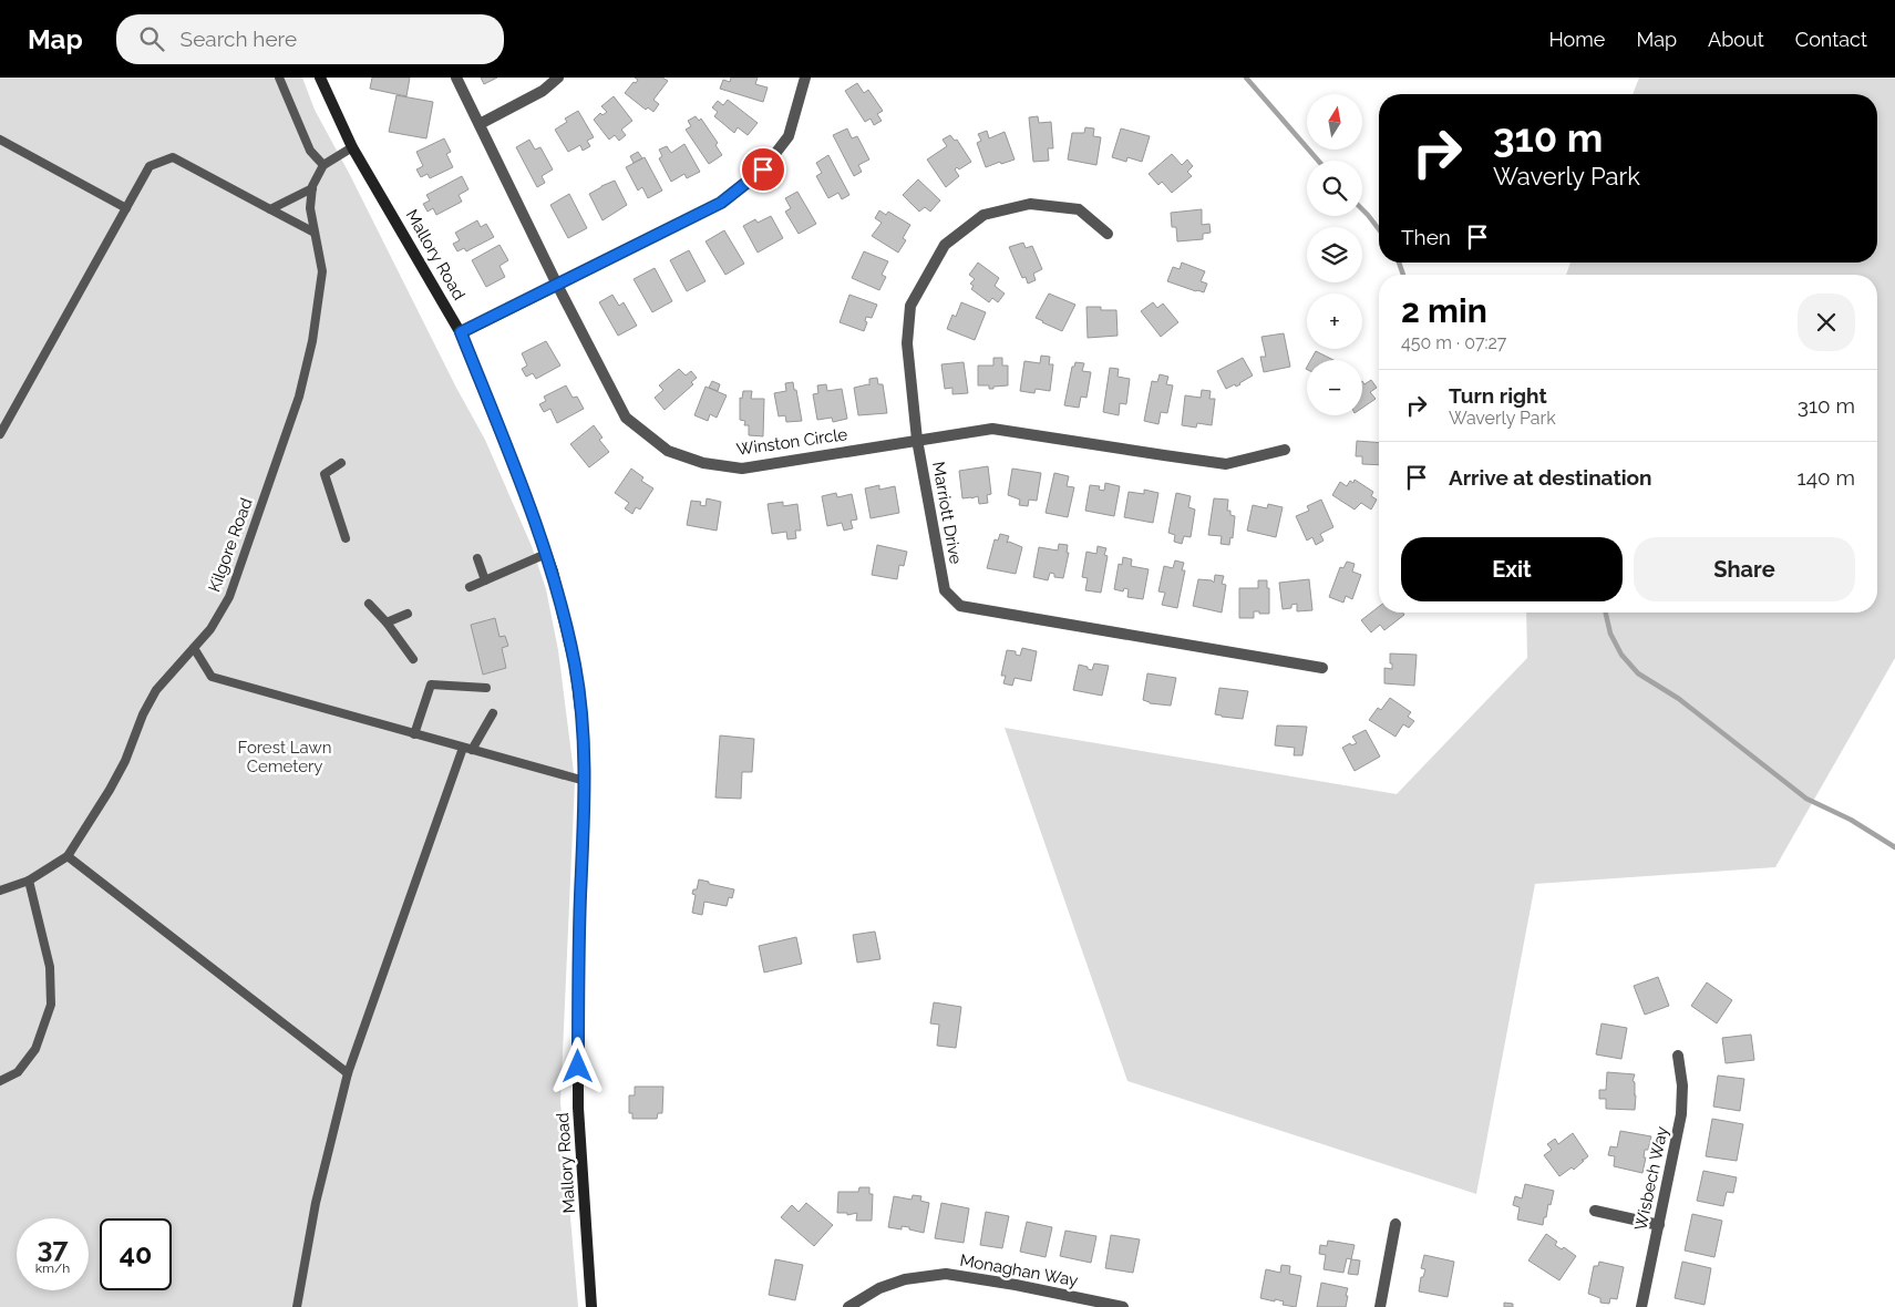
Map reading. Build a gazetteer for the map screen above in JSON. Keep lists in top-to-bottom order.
{
  "streets": {
    "street": [
      "Mallory Road",
      "Winston Circle",
      "Marriott Drive",
      "Wisbech Way",
      "Monaghan Way"
    ],
    "lane": ["Kilgore Road"]
  },
  "crossings": [
    ["Winston Circle", "Marriott Drive"]
  ],
  "parks": ["Forest Lawn Cemetery"],
  "north": "top",
  "page": {
    "header": "Map",
    "search": "Search here",
    "nav": [
      "Home",
      "Map",
      "About",
      "Contact"
    ],
    "map_buttons": ["+", "−"],
    "turn": ["310 m", "Waverly Park"],
    "then": "Then",
    "heading": ["2 min", "450 m · 07:27"],
    "list": [
      {
        "name": "Turn right",
        "note": "Waverly Park",
        "value": "310 m"
      },
      {
        "name": "Arrive at destination",
        "value": "140 m"
      }
    ],
    "buttons": ["Exit", "Share"],
    "speed": "37 km/h",
    "limit": "40"
  }
}
